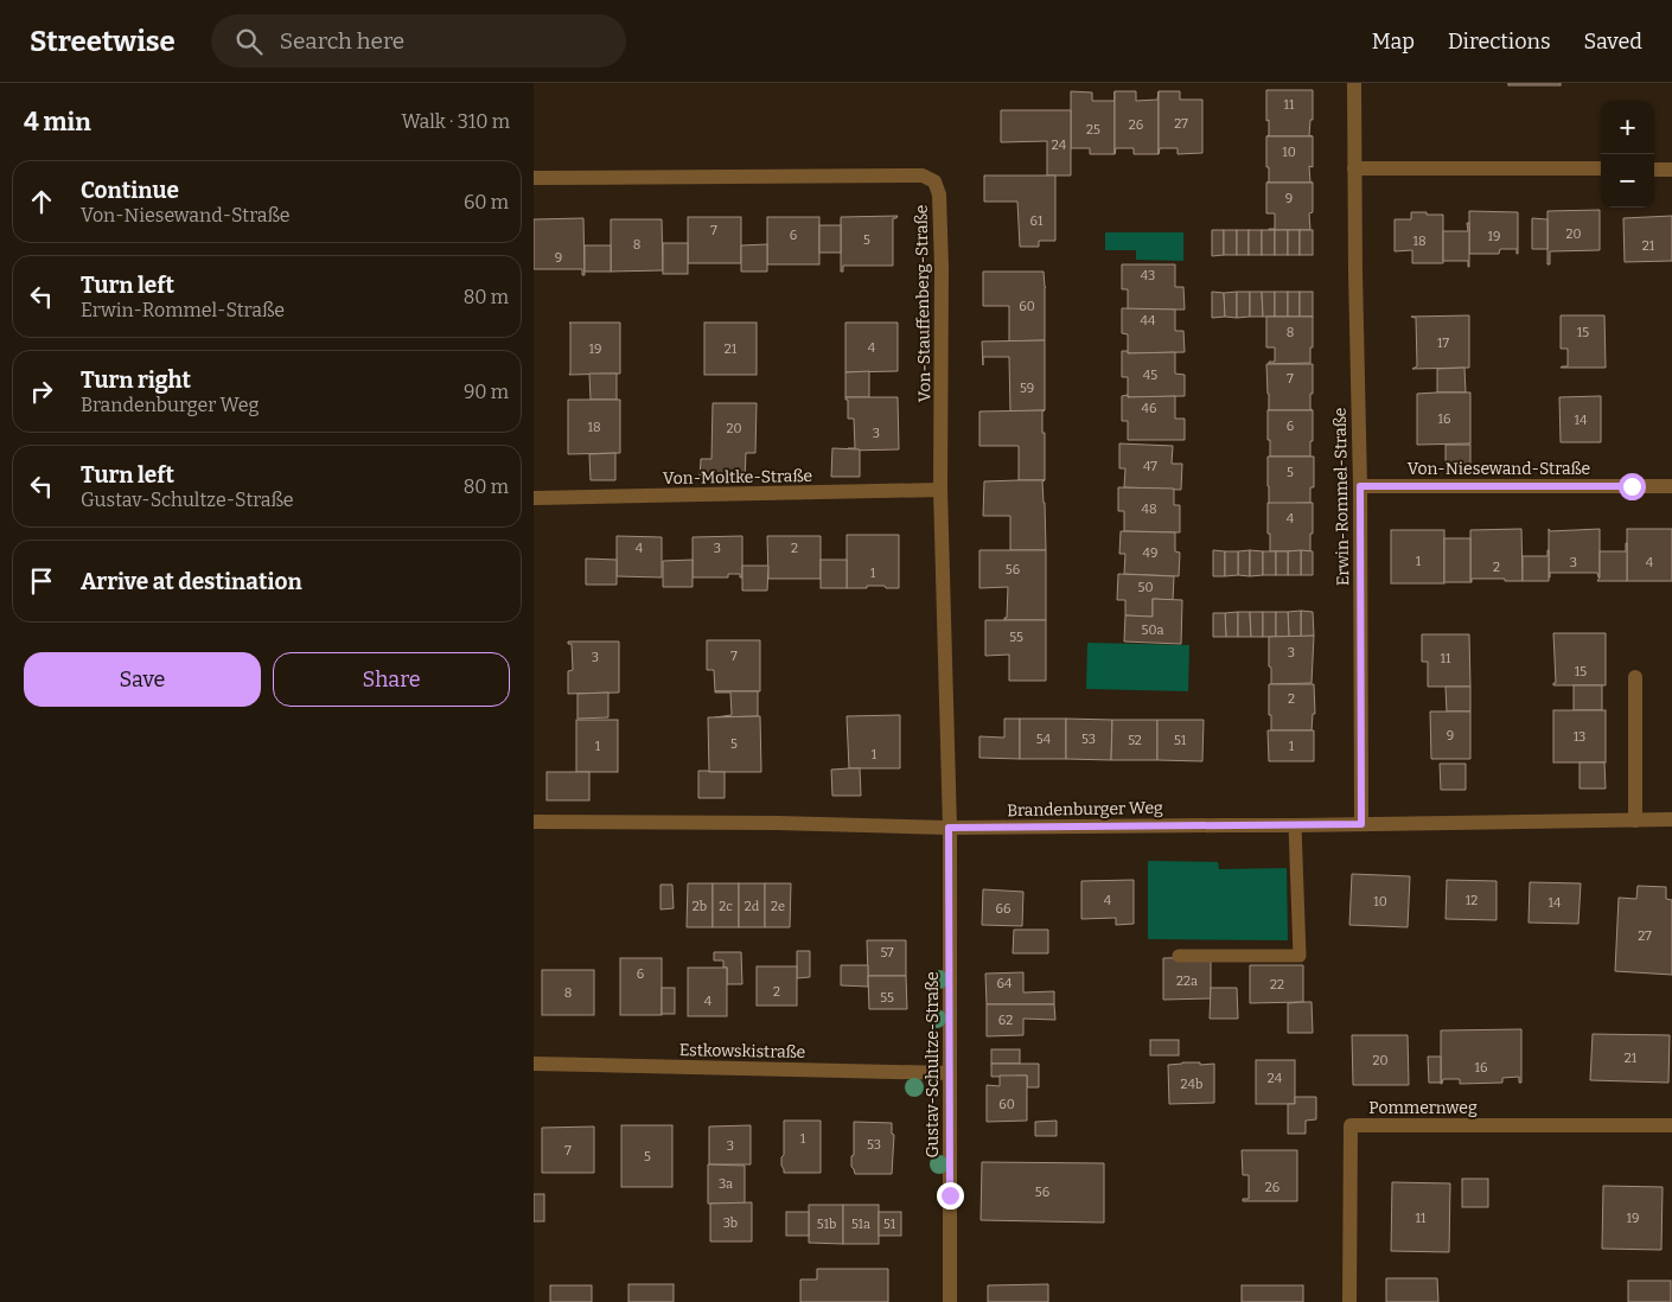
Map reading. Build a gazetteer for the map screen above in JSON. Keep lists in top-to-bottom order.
{
  "streets": {
    "street": [
      "Von-Stauffenberg-Straße",
      "Von-Niesewand-Straße",
      "Von-Moltke-Straße",
      "Erwin-Rommel-Straße",
      "Brandenburger Weg",
      "Estkowskistraße",
      "Gustav-Schultze-Straße",
      "Pommernweg"
    ]
  },
  "crossings": [
    ["Von-Stauffenberg-Straße", "Von-Moltke-Straße"],
    ["Von-Stauffenberg-Straße", "Brandenburger Weg"],
    ["Von-Stauffenberg-Straße", "Gustav-Schultze-Straße"],
    ["Von-Niesewand-Straße", "Erwin-Rommel-Straße"],
    ["Erwin-Rommel-Straße", "Brandenburger Weg"],
    ["Brandenburger Weg", "Gustav-Schultze-Straße"],
    ["Estkowskistraße", "Gustav-Schultze-Straße"]
  ],
  "house_numbers": [
    "11",
    "27",
    "26",
    "25",
    "24",
    "10",
    "9",
    "61",
    "7",
    "20",
    "6",
    "19",
    "5",
    "18",
    "8",
    "21",
    "9",
    "43",
    "60",
    "44",
    "8",
    "15",
    "17",
    "4",
    "19",
    "21",
    "45",
    "7",
    "59",
    "46",
    "16",
    "14",
    "6",
    "18",
    "20",
    "3",
    "47",
    "5",
    "48",
    "4",
    "4",
    "3",
    "2",
    "49",
    "1",
    "3",
    "4",
    "2",
    "56",
    "1",
    "50",
    "50a",
    "55",
    "3",
    "7",
    "3",
    "11",
    "15",
    "2",
    "9",
    "13",
    "54",
    "53",
    "52",
    "51",
    "5",
    "1",
    "1",
    "1",
    "4",
    "12",
    "10",
    "14",
    "2b",
    "2c",
    "2d",
    "2e",
    "66",
    "27",
    "57",
    "6",
    "22a",
    "64",
    "22",
    "2",
    "8",
    "55",
    "4",
    "62",
    "21",
    "20",
    "16",
    "24",
    "24b",
    "60",
    "1",
    "53",
    "3",
    "7",
    "5",
    "3a",
    "26",
    "56",
    "11",
    "19",
    "3b",
    "51b",
    "51a",
    "51"
  ],
  "page": {
    "header": "Streetwise",
    "search": "Search here",
    "nav": ["Map", "Directions", "Saved"],
    "heading": ["4 min", "Walk · 310 m"],
    "map_buttons": ["+", "−"],
    "list": [
      ["Continue", "Von-Niesewand-Straße", "60 m"],
      ["Turn left", "Erwin-Rommel-Straße", "80 m"],
      ["Turn right", "Brandenburger Weg", "90 m"],
      ["Turn left", "Gustav-Schultze-Straße", "80 m"],
      "Arrive at destination"
    ],
    "buttons": ["Save", "Share"]
  }
}
